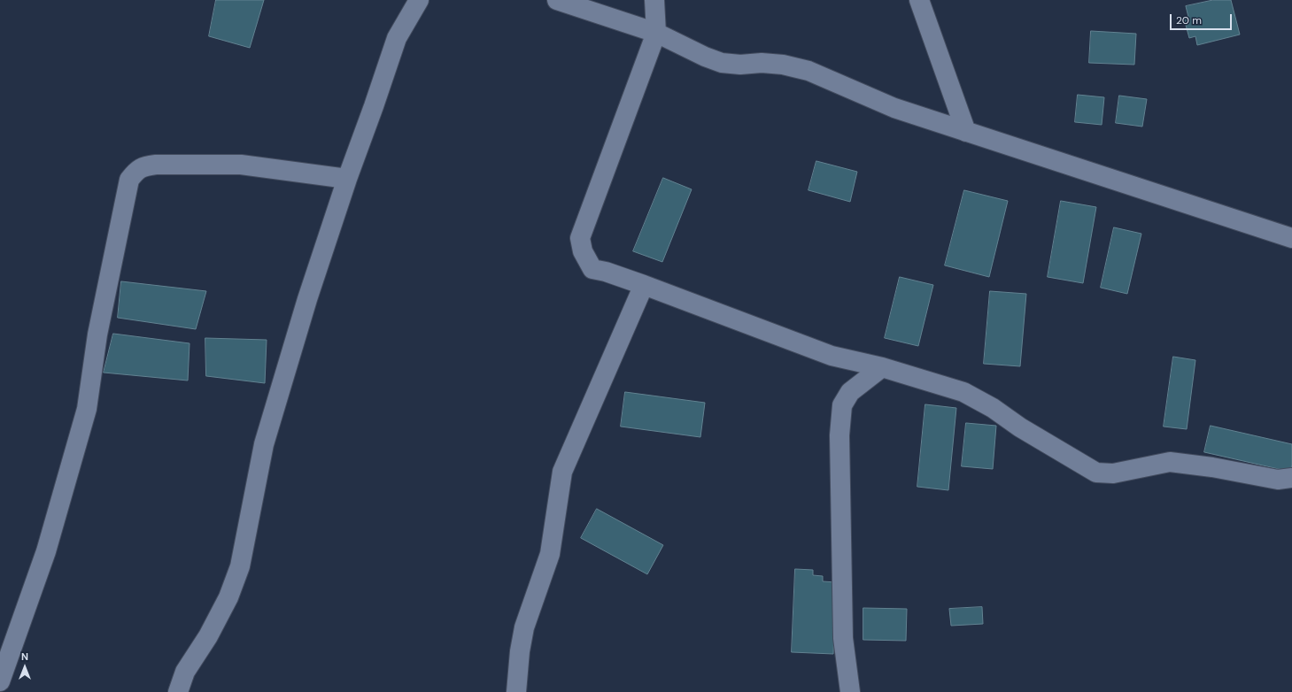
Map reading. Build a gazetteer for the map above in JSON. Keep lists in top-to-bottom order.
{
  "scale_bar": "20 m",
  "north": "top"
}
